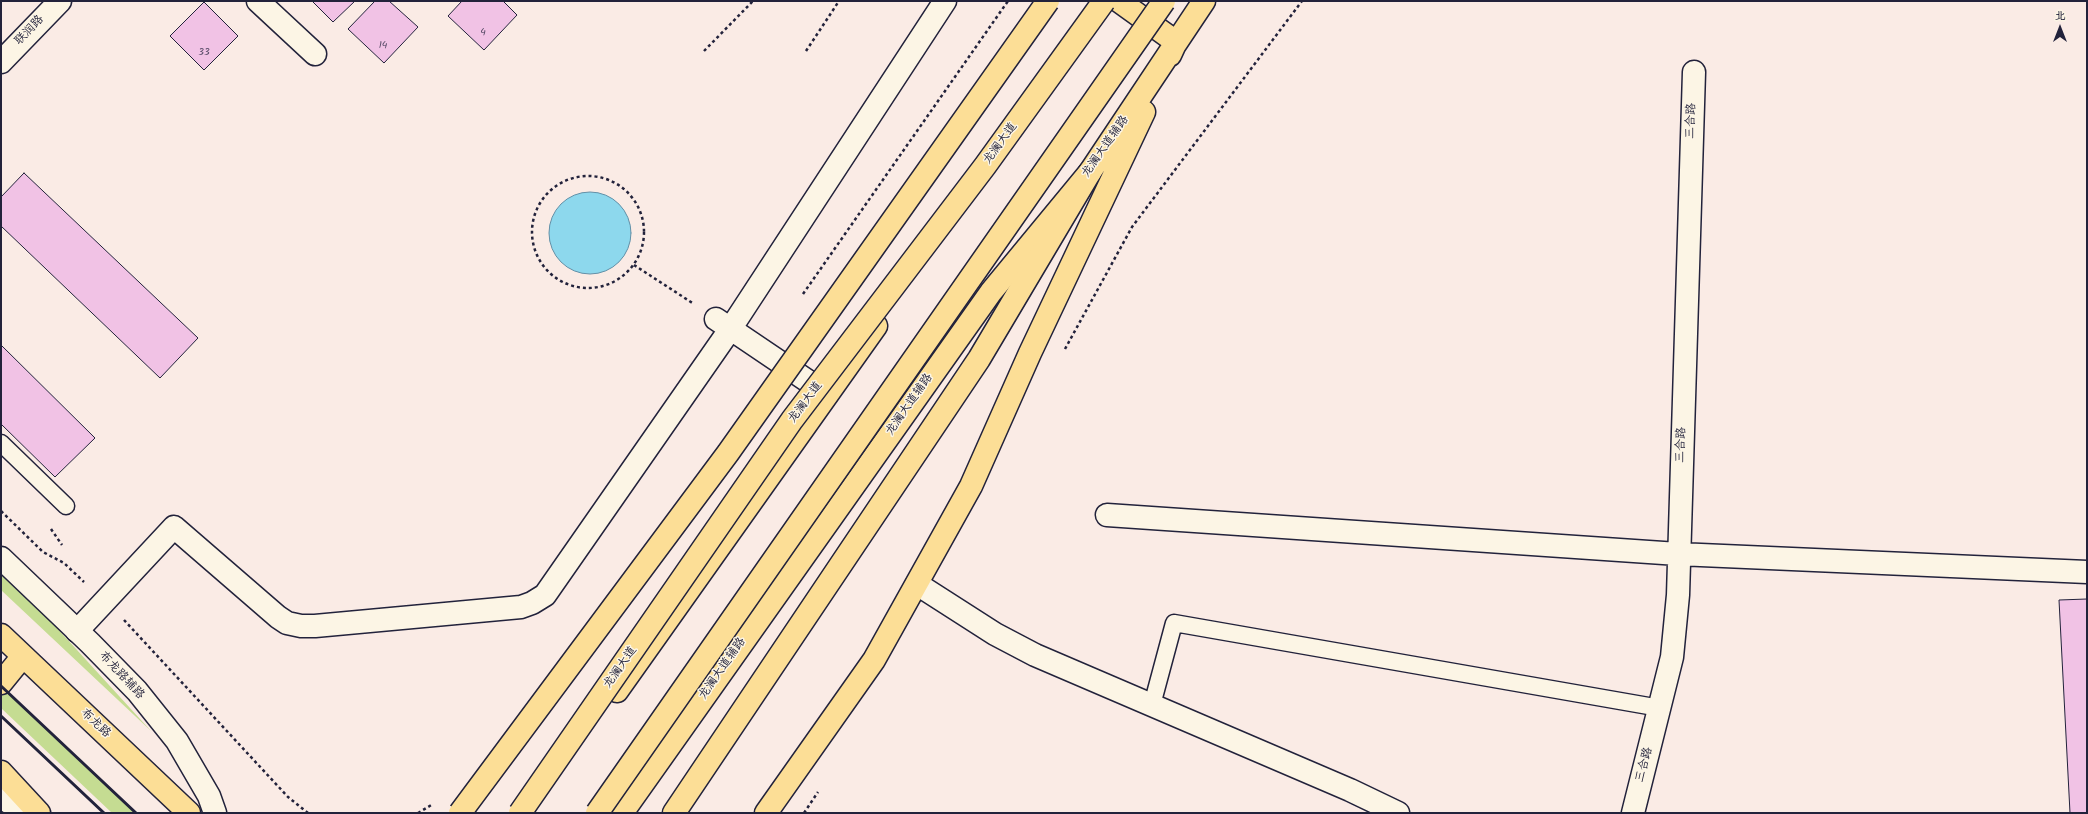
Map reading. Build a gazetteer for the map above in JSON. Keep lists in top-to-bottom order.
{
  "streets": {
    "main road": ["龙澜大道", "龙澜大道辅路", "布龙路"],
    "street": ["联润路", "三合路", "布龙路辅路"]
  },
  "house_numbers": ["4", "14", "33"],
  "north": "top"
}
